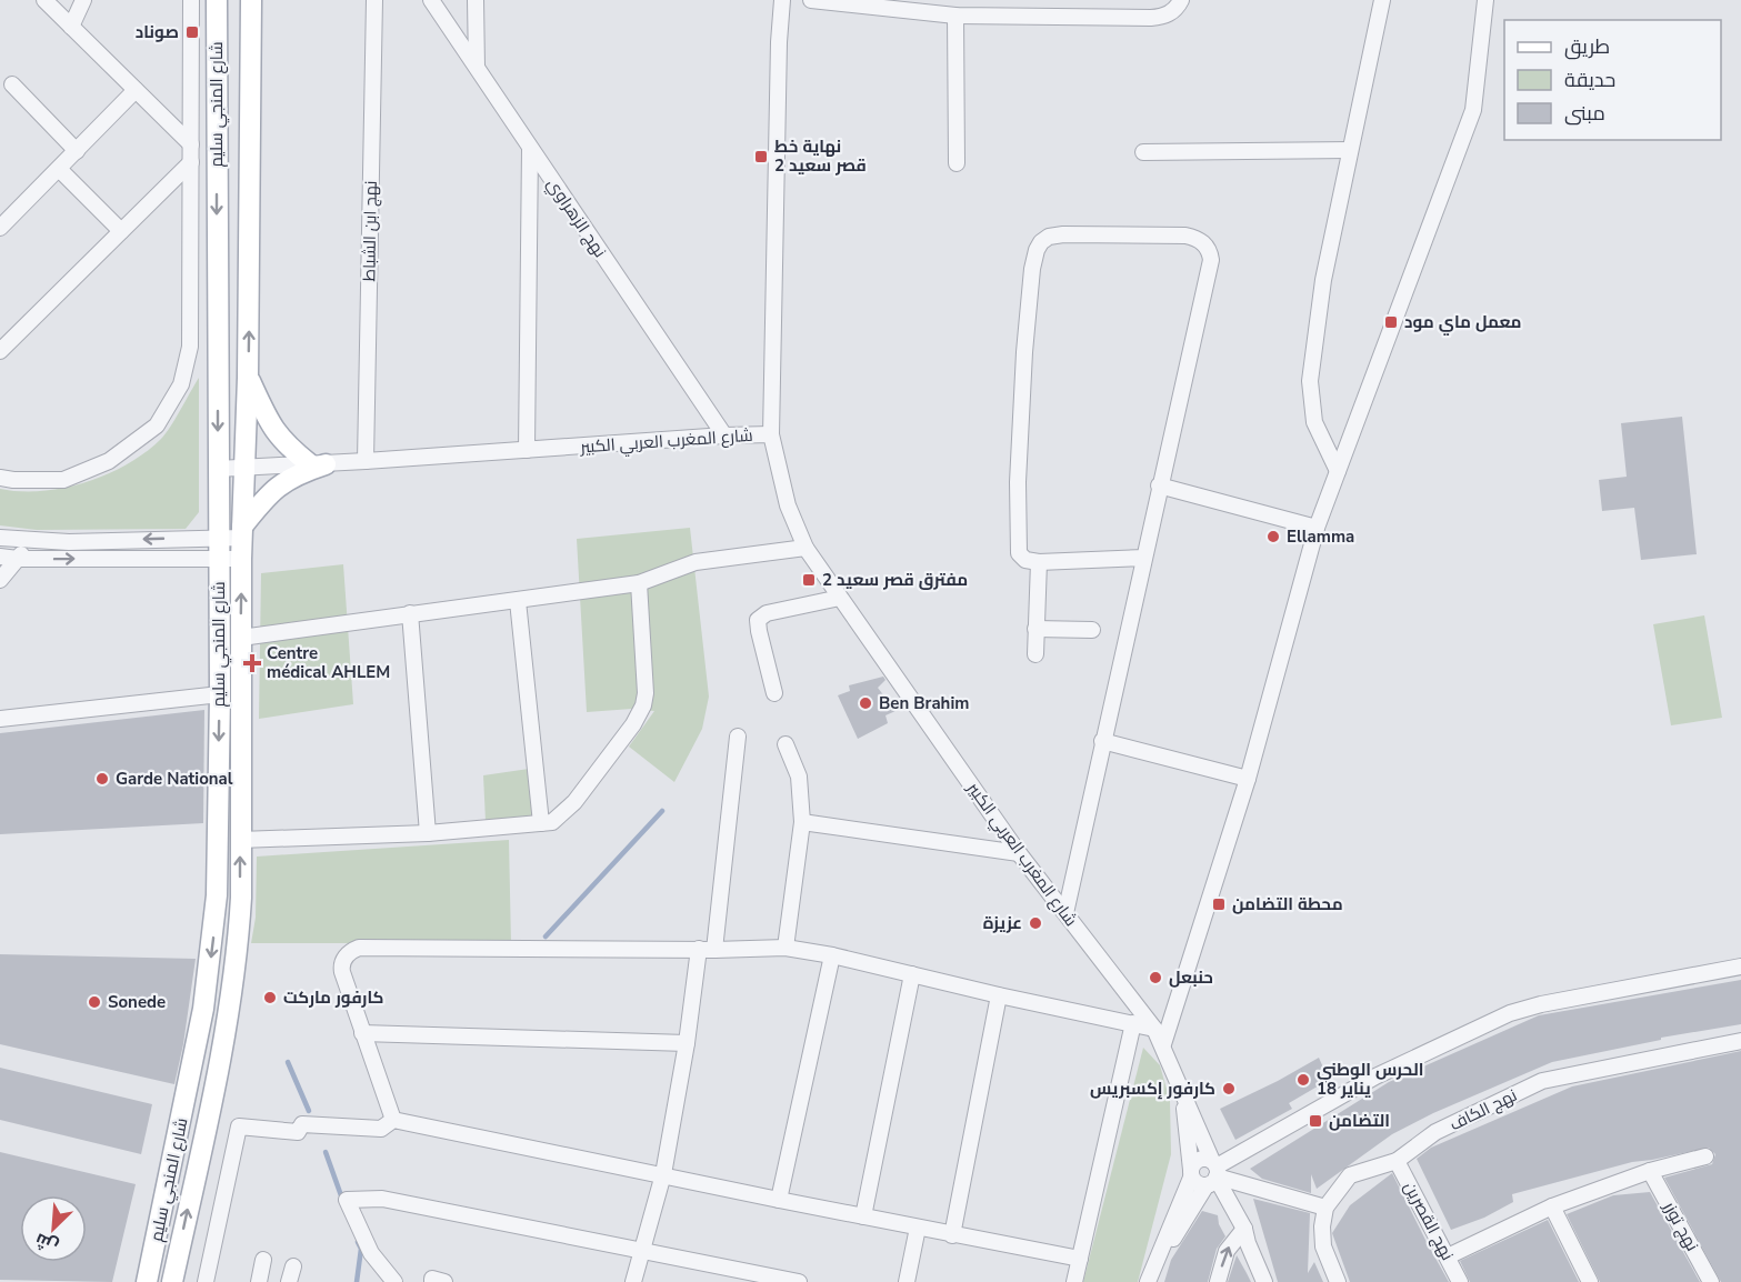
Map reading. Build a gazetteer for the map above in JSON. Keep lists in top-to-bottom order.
{
  "streets": {
    "main road": ["شارع المنجي سليم"],
    "street": [
      "نهج الزهراوي",
      "نهج ابن الشباط",
      "شارع المغرب العربي الكبير",
      "نهج الكاف",
      "نهج القصرين",
      "نهج توزر"
    ]
  },
  "crossings": [
    ["شارع المنجي سليم", "شارع المغرب العربي الكبير"],
    ["نهج الزهراوي", "شارع المغرب العربي الكبير"],
    ["نهج ابن الشباط", "شارع المغرب العربي الكبير"],
    ["نهج الكاف", "نهج القصرين"]
  ],
  "places": {
    "transit": [
      "صوناد",
      "نهاية خط قصر سعيد 2",
      "معمل ماي مود",
      "مفترق قصر سعيد 2",
      "محطة التضامن",
      "التضامن"
    ],
    "other": [
      "Ellamma",
      "Ben Brahim",
      "Garde National",
      "عزيزة",
      "حنبعل",
      "كارفور ماركت",
      "Sonede",
      "الحرس الوطني 18 يناير",
      "كارفور إكسبريس"
    ],
    "health": ["Centre médical AHLEM"]
  },
  "legend": ["طريق", "حديقة", "مبنى"],
  "north": "bottom left"
}
